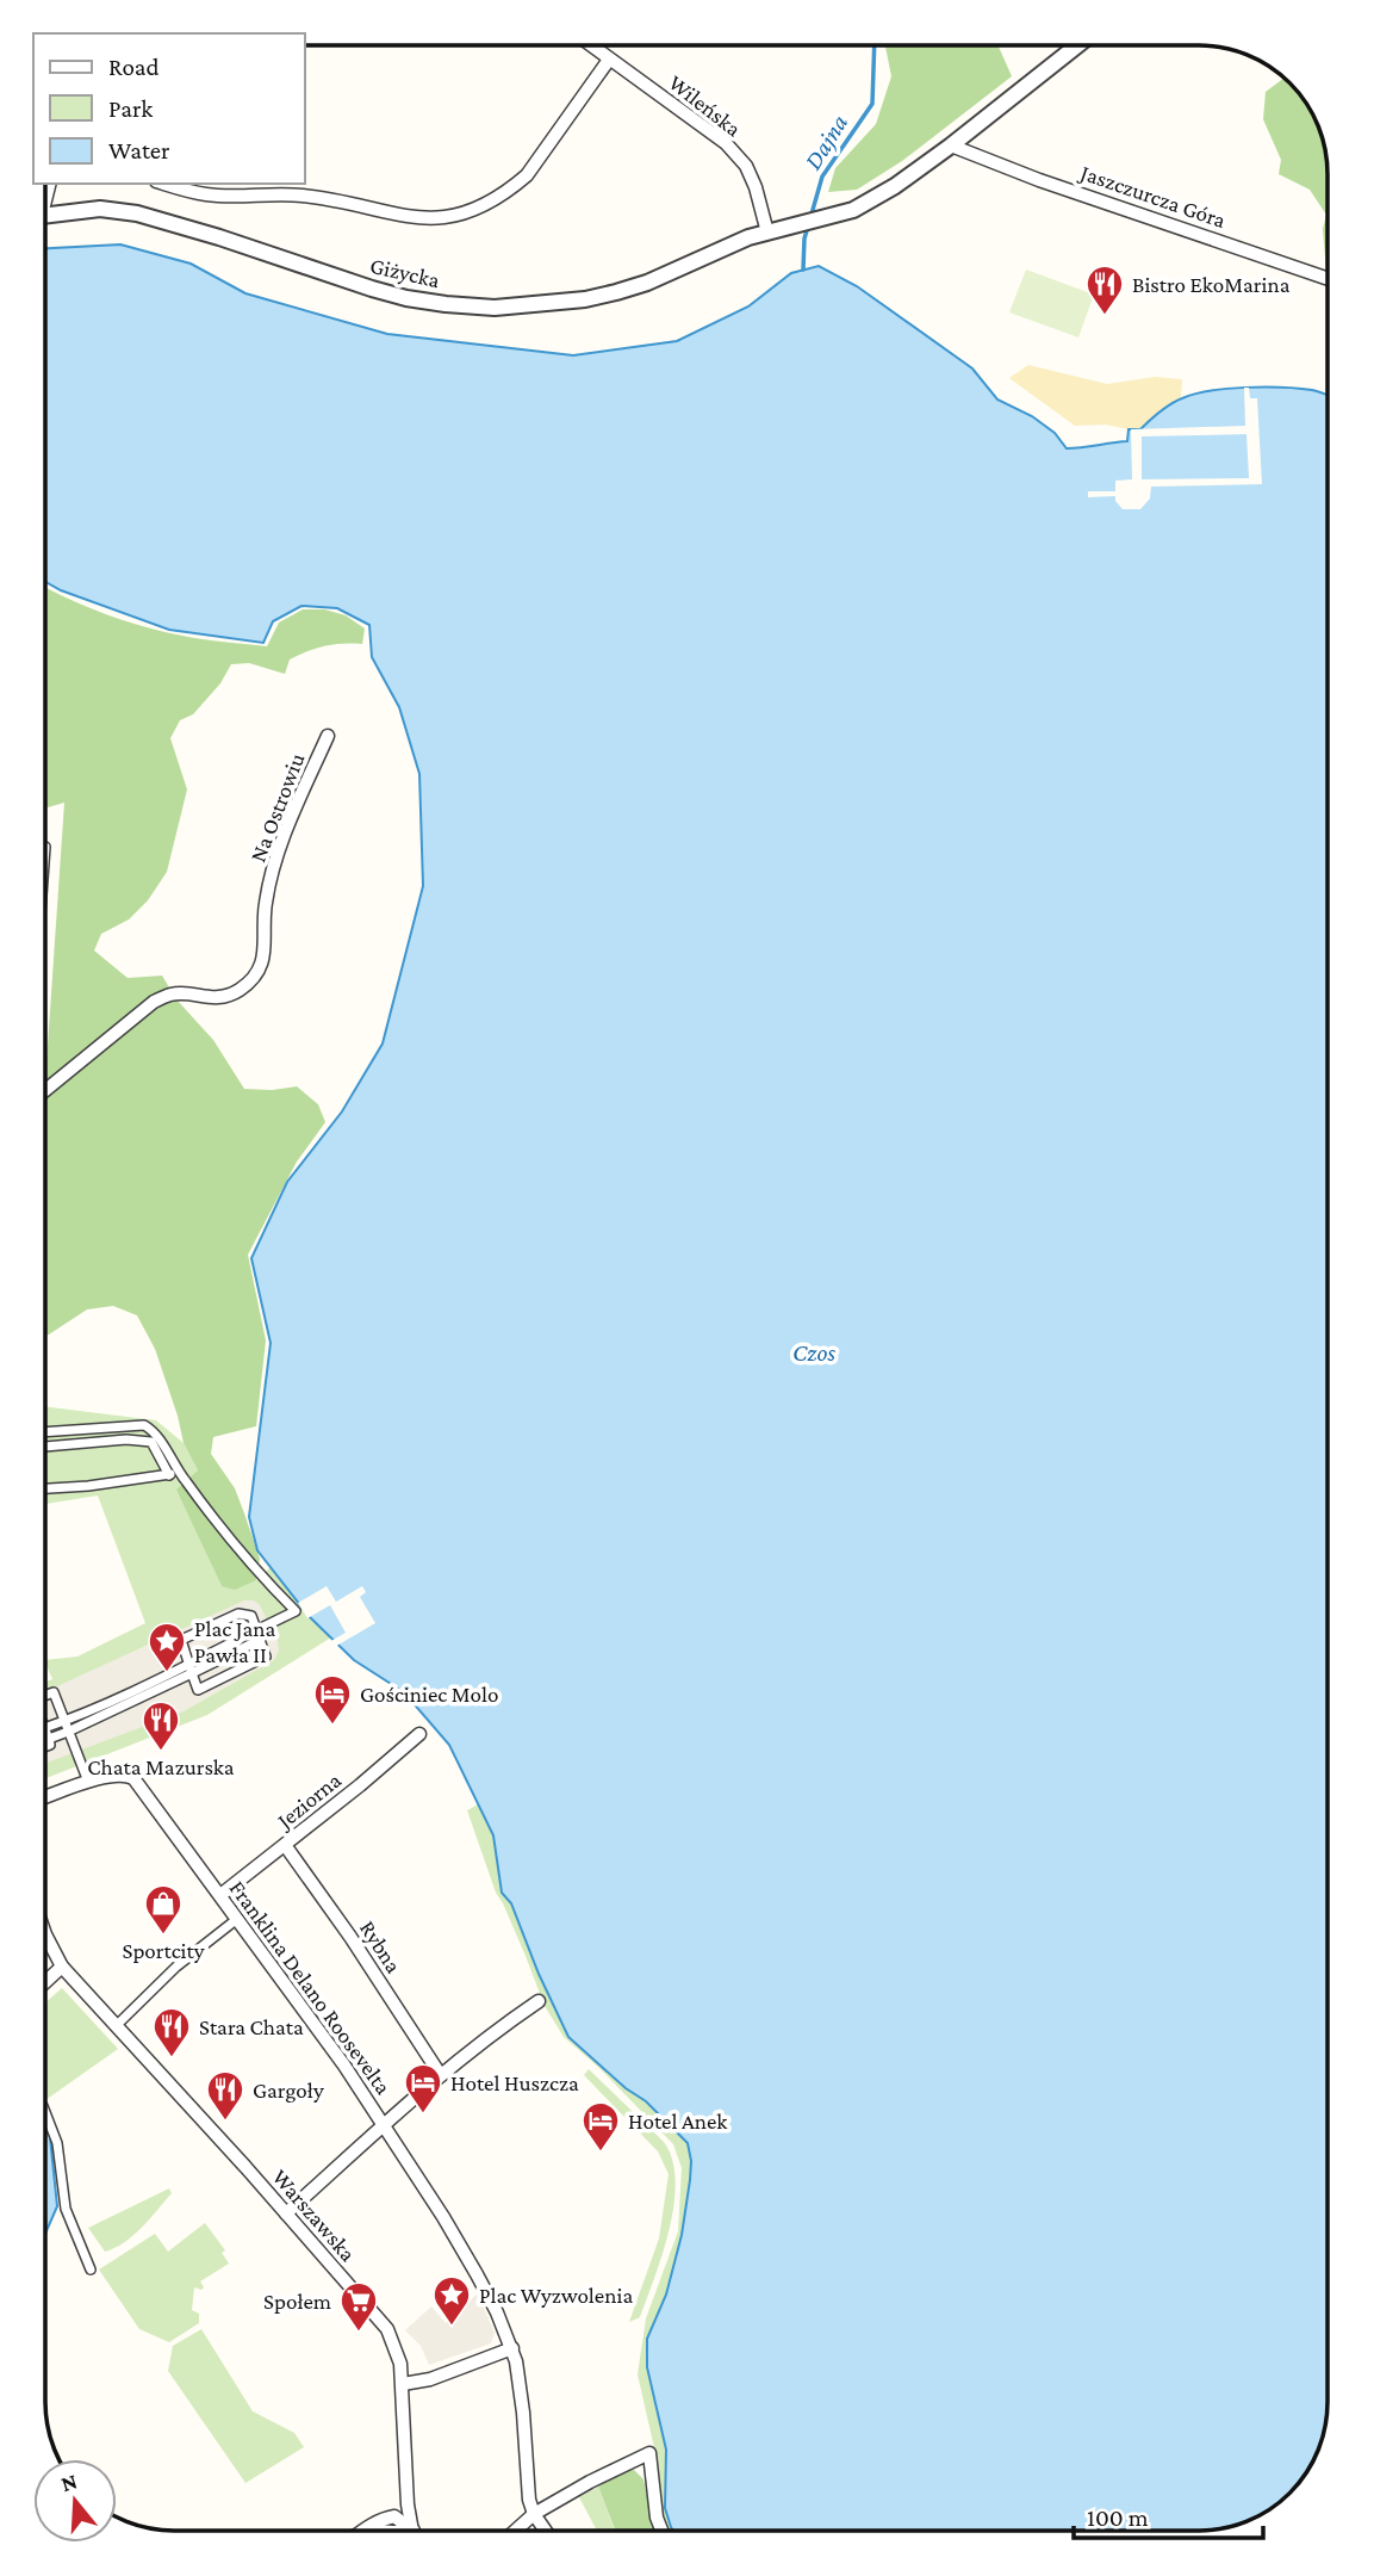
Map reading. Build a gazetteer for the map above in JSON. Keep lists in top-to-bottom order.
{
  "streets": {
    "street": [
      "Wileńska",
      "Jaszczurcza Góra",
      "Giżycka",
      "Na Ostrowiu",
      "Jeziorna",
      "Rybna",
      "Franklina Delano Roosevelta",
      "Warszawska"
    ]
  },
  "crossings": [
    ["Wileńska", "Giżycka"],
    ["Jaszczurcza Góra", "Giżycka"],
    ["Jeziorna", "Rybna"],
    ["Jeziorna", "Franklina Delano Roosevelta"]
  ],
  "water": ["Dajna", "Czos"],
  "places": {
    "restaurant": [
      "Bistro EkoMarina",
      "Chata Mazurska",
      "Stara Chata",
      "Gargoły"
    ],
    "place": ["Plac Jana Pawła II", "Plac Wyzwolenia"],
    "hotel": ["Gościniec Molo", "Hotel Huszcza", "Hotel Anek"],
    "shop": ["Sportcity"],
    "supermarket": ["Społem"]
  },
  "legend": ["Road", "Park", "Water"],
  "scale_bar": "100 m",
  "north": "top"
}
